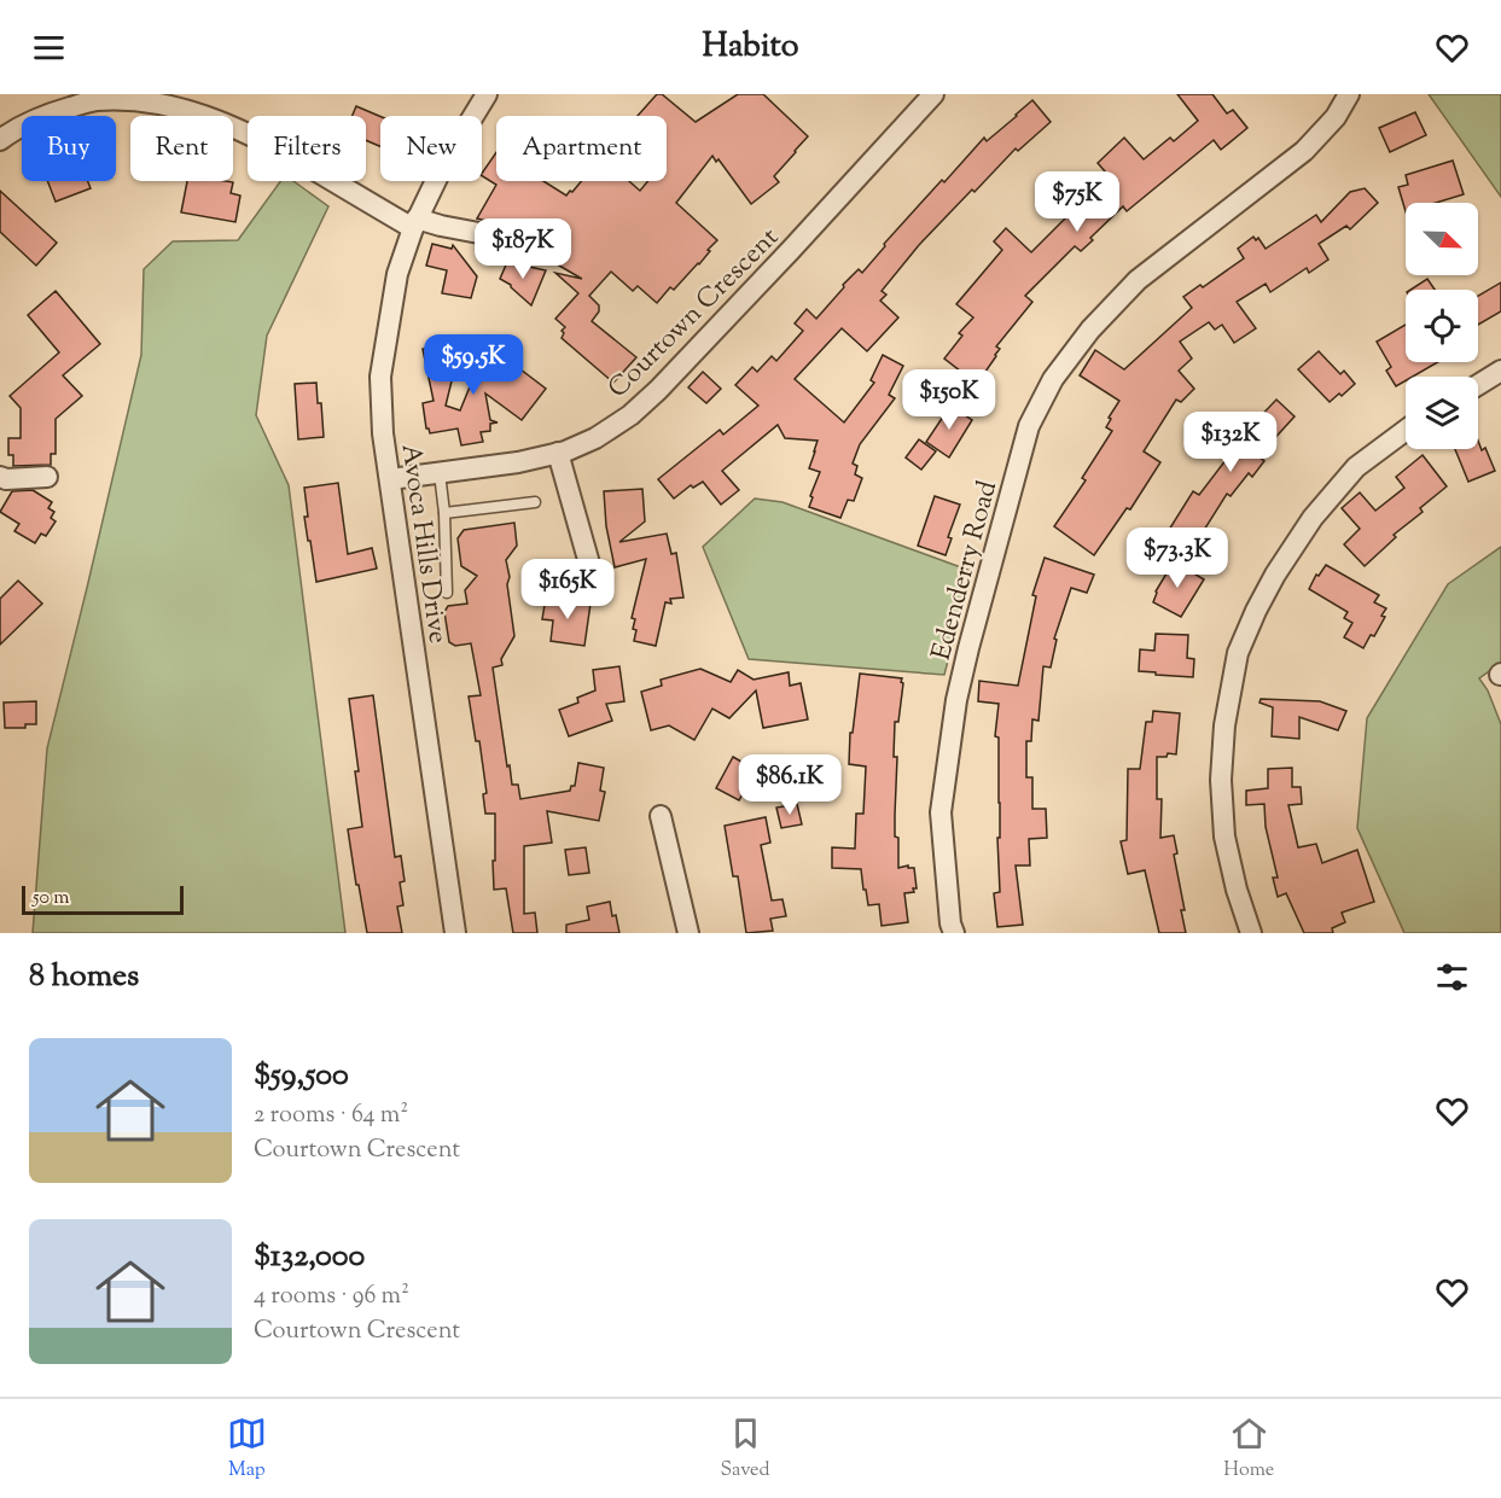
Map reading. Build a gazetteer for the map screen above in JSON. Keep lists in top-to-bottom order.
{
  "streets": {
    "street": ["Courtown Crescent", "Avoca Hills Drive", "Edenderry Road"]
  },
  "crossings": [
    ["Courtown Crescent", "Avoca Hills Drive"]
  ],
  "scale_bar": "50 m",
  "north": "bottom right",
  "page": {
    "header": "Habito",
    "chip": [
      "Buy",
      "Rent",
      "Filters",
      "New",
      "Apartment"
    ],
    "price": [
      "$75K",
      "$187K",
      "$59.5K",
      "$150K",
      "$132K",
      "$73.3K",
      "$165K",
      "$86.1K"
    ],
    "scale": "50 m",
    "heading": "8 homes",
    "list": [
      {
        "name": "$59,500",
        "note": "2 rooms · 64 m² · Courtown Crescent"
      },
      {
        "name": "$132,000",
        "note": "4 rooms · 96 m² · Courtown Crescent"
      }
    ],
    "tabs": ["Map", "Saved", "Home"]
  }
}
